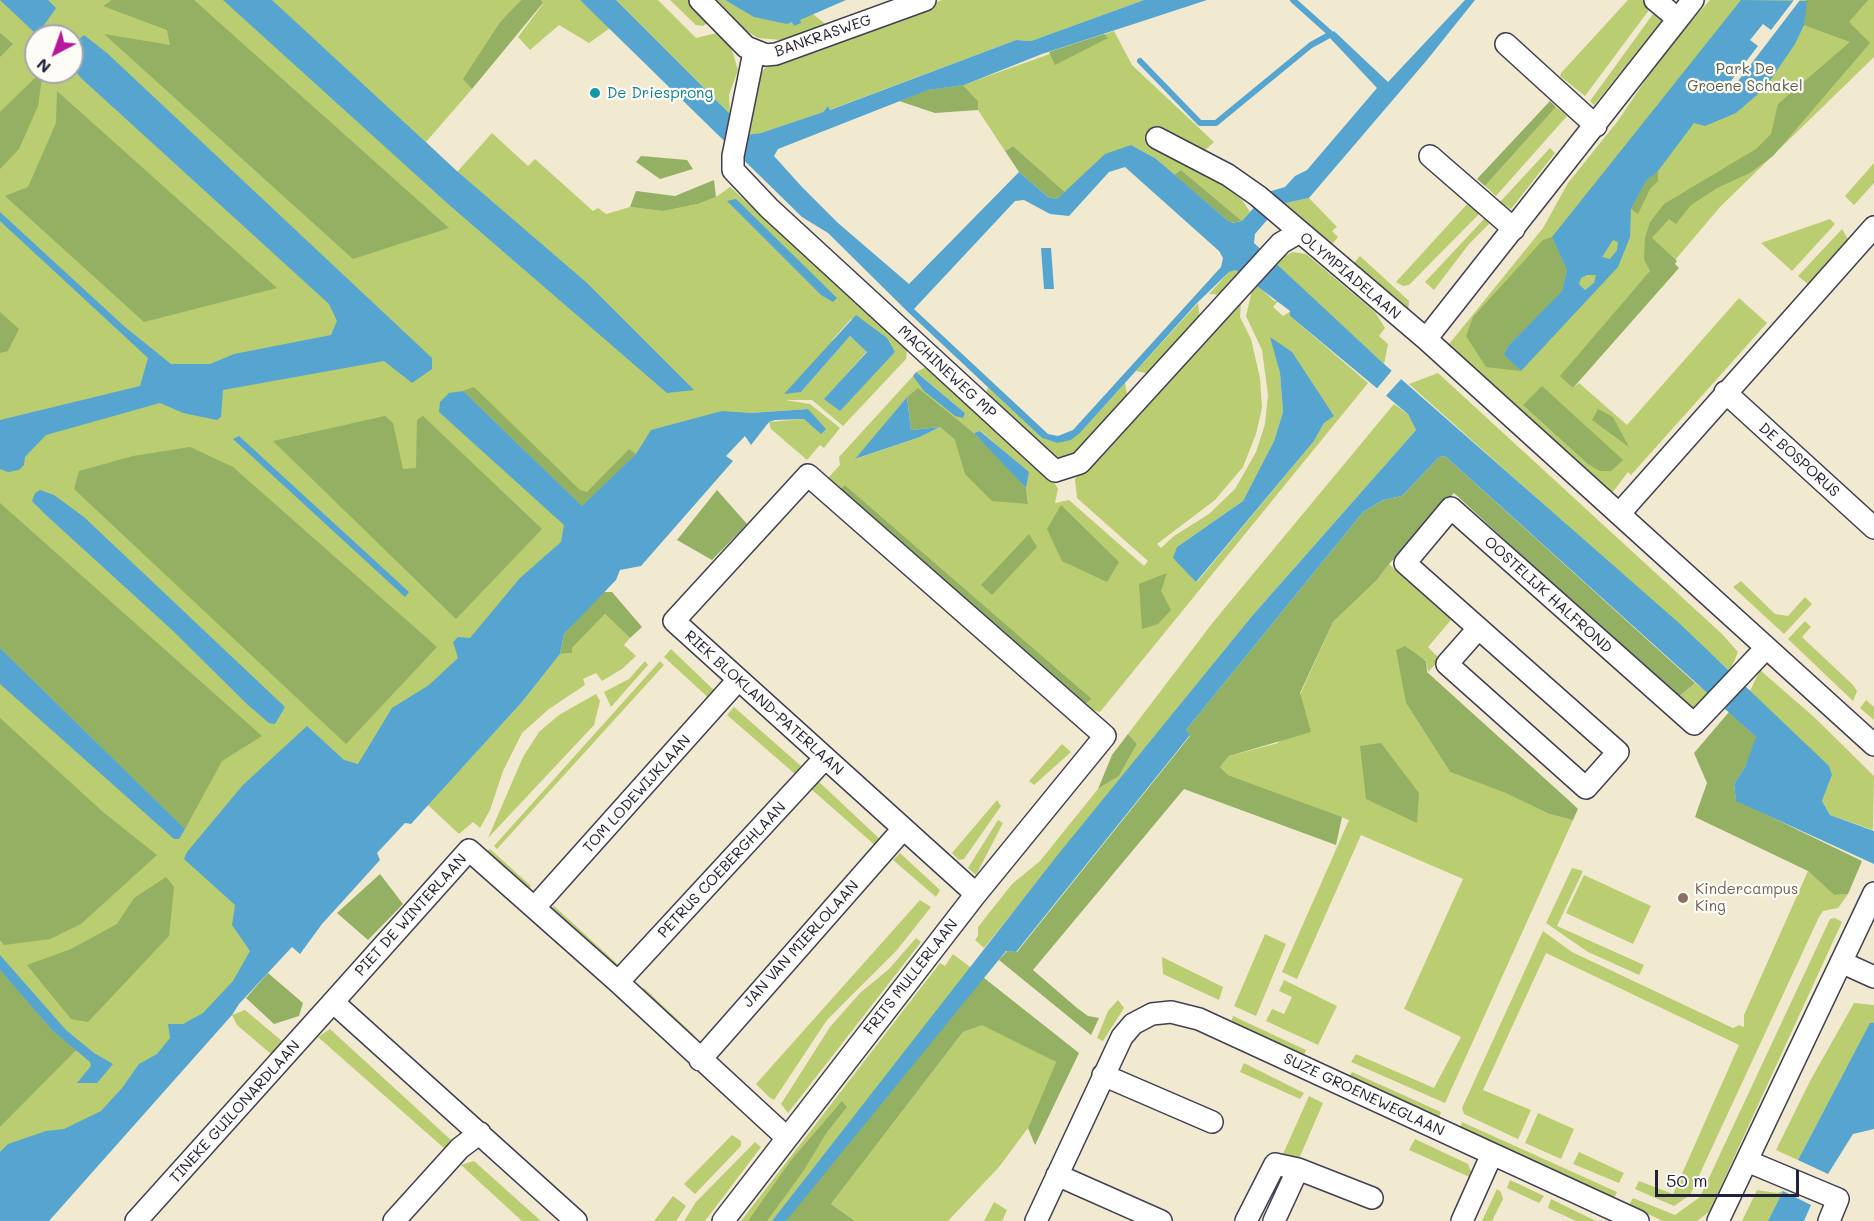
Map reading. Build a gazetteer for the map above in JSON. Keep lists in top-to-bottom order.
{
  "streets": {
    "street": [
      "BANKRASWEG",
      "OLYMPIADELAAN",
      "MACHINEWEG MP",
      "DE BOSPORUS",
      "OOSTELIJK HALFROND",
      "RIEK BLOKLAND-PATERLAAN",
      "TOM LODEWIJKLAAN",
      "PETRUS COEBERGHLAAN",
      "PIET DE WINTERLAAN",
      "JAN VAN MIERLOLAAN",
      "FRITS MULLERLAAN",
      "SUZE GROENEWEGLAAN",
      "TINEKE GUILONARDLAAN"
    ]
  },
  "crossings": [
    ["BANKRASWEG", "MACHINEWEG MP"],
    ["OLYMPIADELAAN", "MACHINEWEG MP"],
    ["RIEK BLOKLAND-PATERLAAN", "TOM LODEWIJKLAAN"],
    ["RIEK BLOKLAND-PATERLAAN", "PETRUS COEBERGHLAAN"],
    ["RIEK BLOKLAND-PATERLAAN", "JAN VAN MIERLOLAAN"],
    ["RIEK BLOKLAND-PATERLAAN", "FRITS MULLERLAAN"],
    ["TOM LODEWIJKLAAN", "PIET DE WINTERLAAN"],
    ["PETRUS COEBERGHLAAN", "PIET DE WINTERLAAN"],
    ["PIET DE WINTERLAAN", "JAN VAN MIERLOLAAN"],
    ["PIET DE WINTERLAAN", "FRITS MULLERLAAN"],
    ["PIET DE WINTERLAAN", "TINEKE GUILONARDLAAN"]
  ],
  "parks": ["Park De Groene Schakel"],
  "places": ["De Driesprong", "Kindercampus King"],
  "scale_bar": "50 m",
  "north": "bottom left"
}
